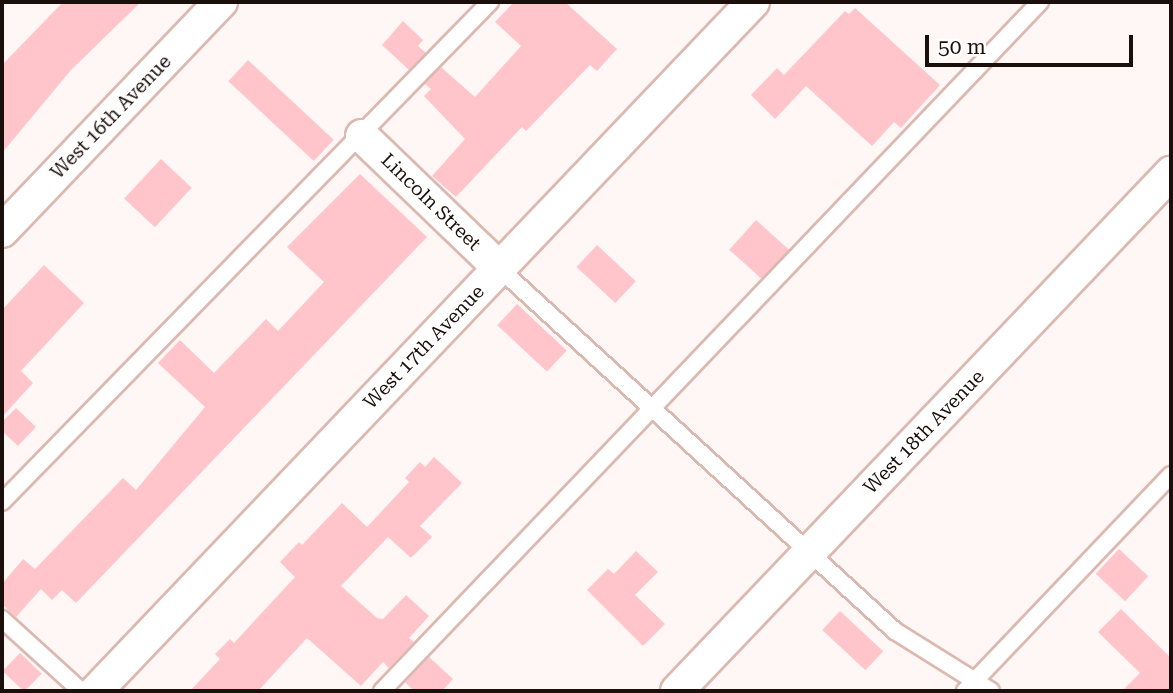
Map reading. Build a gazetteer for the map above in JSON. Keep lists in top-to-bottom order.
{
  "streets": {
    "street": [
      "West 16th Avenue",
      "Lincoln Street",
      "West 17th Avenue",
      "West 18th Avenue"
    ]
  },
  "crossings": [
    ["Lincoln Street", "West 17th Avenue"]
  ],
  "scale_bar": "50 m"
}
